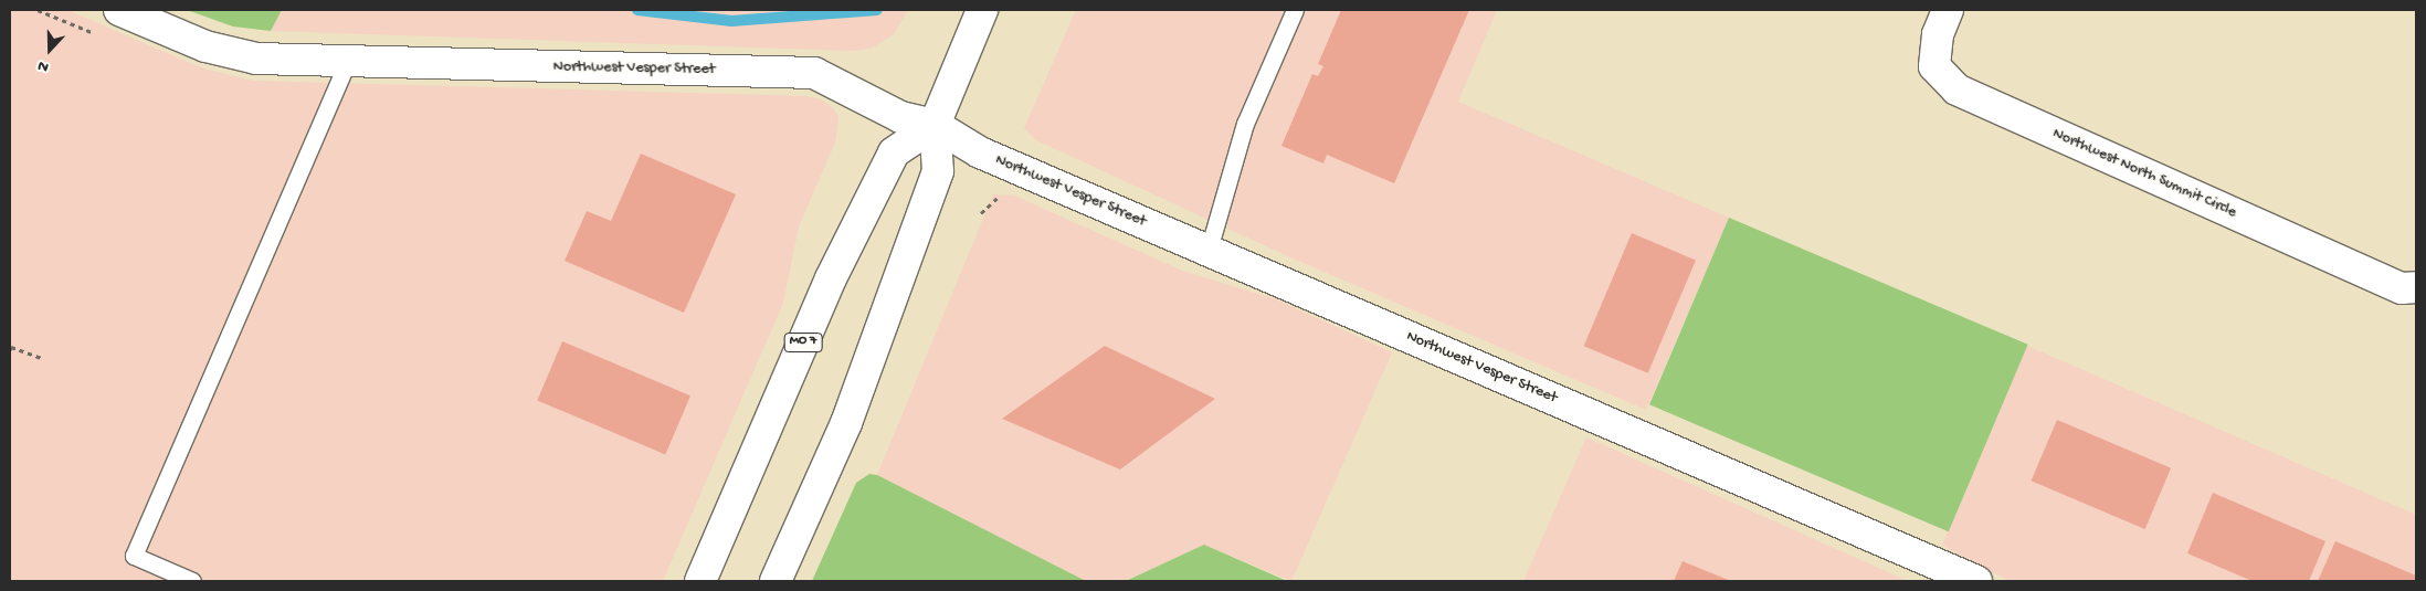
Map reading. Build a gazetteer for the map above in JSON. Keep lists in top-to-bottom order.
{
  "streets": {
    "street": ["Northwest Vesper Street", "Northwest North Summit Circle", "MO 7"]
  },
  "crossings": [
    ["Northwest Vesper Street", "MO 7"]
  ],
  "north": "bottom"
}
